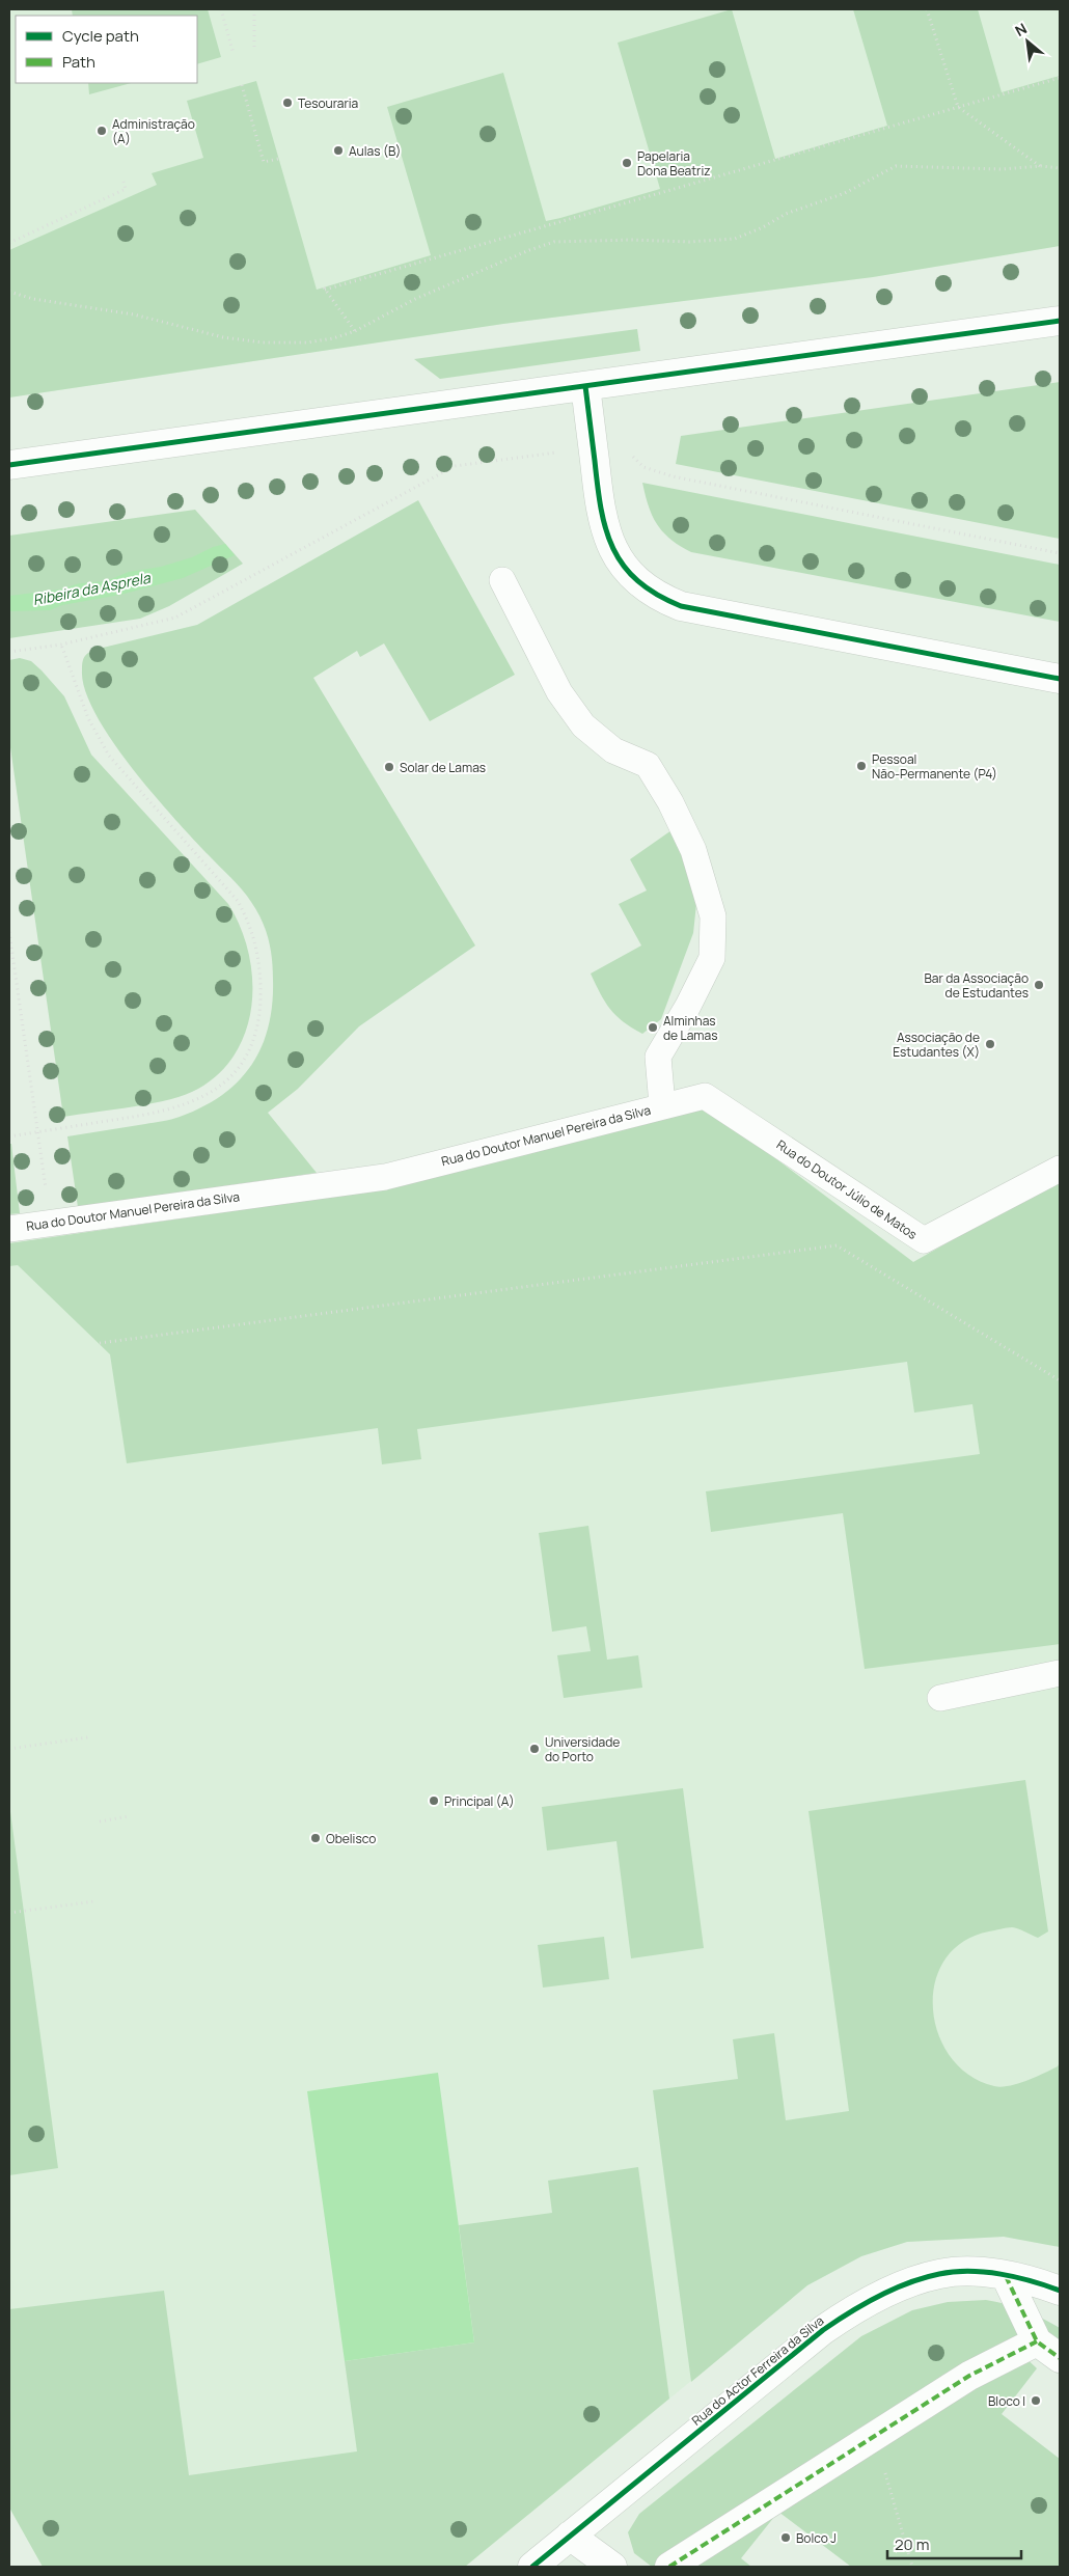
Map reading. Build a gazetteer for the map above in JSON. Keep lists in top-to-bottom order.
{
  "streets": {
    "street": ["Rua do Actor Ferreira da Silva"],
    "lane": ["Rua do Doutor Manuel Pereira da Silva", "Rua do Doutor Júlio de Matos"]
  },
  "crossings": [
    ["Rua do Doutor Manuel Pereira da Silva", "Rua do Doutor Júlio de Matos"]
  ],
  "water": ["Ribeira da Asprela"],
  "places": [
    "Tesouraria",
    "Administração (A)",
    "Aulas (B)",
    "Papelaria Dona Beatriz",
    "Pessoal Não-Permanente (P4)",
    "Solar de Lamas",
    "Bar da Associação de Estudantes",
    "Alminhas de Lamas",
    "Associação de Estudantes (X)",
    "Universidade do Porto",
    "Principal (A)",
    "Obelisco",
    "Bloco I",
    "Bolco J"
  ],
  "legend": ["Cycle path", "Path"],
  "scale_bar": "20 m",
  "north": "top left"
}
